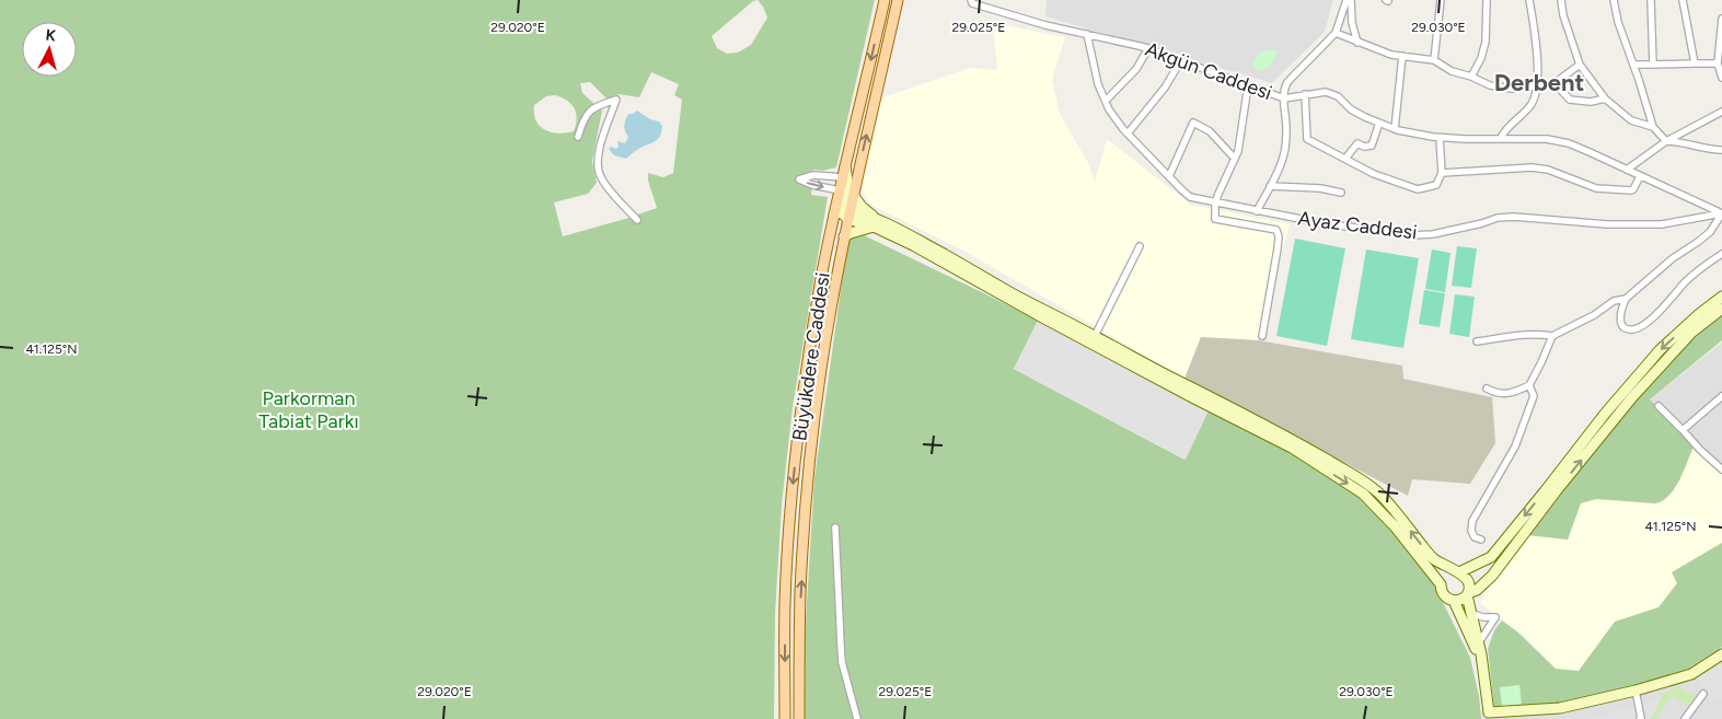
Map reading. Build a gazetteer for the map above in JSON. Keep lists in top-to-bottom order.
{
  "streets": {
    "main road": ["Büyükdere Caddesi"],
    "street": ["Akgün Caddesi", "Ayaz Caddesi"]
  },
  "crossings": [
    ["Akgün Caddesi", "Ayaz Caddesi"]
  ],
  "districts": ["Derbent"],
  "parks": ["Parkorman Tabiat Parkı"],
  "north": "top",
  "coordinates": [
    "29.020°E",
    "29.025°E",
    "29.030°E",
    "41.125°N"
  ]
}
